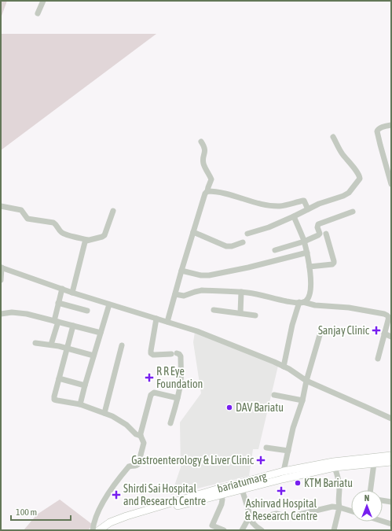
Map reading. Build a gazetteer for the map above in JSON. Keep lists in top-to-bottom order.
{
  "streets": {
    "main road": ["bariatumarg"]
  },
  "places": {
    "health": [
      "Sanjay Clinic",
      "R R Eye Foundation",
      "Gastroenterology & Liver Clinic",
      "Ashirvad Hospital & Research Centre",
      "Shirdi Sai Hospital and Research Centre"
    ],
    "other": ["DAV Bariatu", "KTM Bariatu"]
  },
  "scale_bar": "100 m",
  "north": "top"
}
